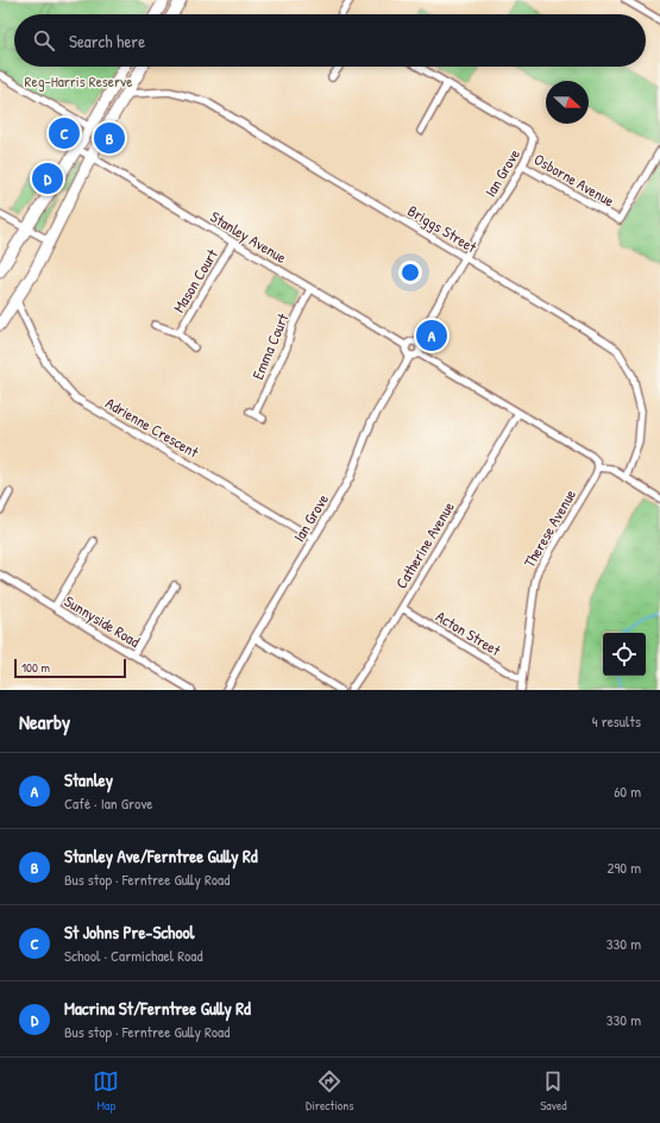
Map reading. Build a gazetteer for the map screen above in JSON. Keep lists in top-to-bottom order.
{
  "streets": {
    "street": [
      "Ian Grove",
      "Osborne Avenue",
      "Briggs Street",
      "Stanley Avenue",
      "Mason Court",
      "Emma Court",
      "Adrienne Crescent",
      "Therese Avenue",
      "Catherine Avenue",
      "Sunnyside Road",
      "Acton Street"
    ]
  },
  "crossings": [
    ["Ian Grove", "Osborne Avenue"],
    ["Ian Grove", "Briggs Street"],
    ["Ian Grove", "Stanley Avenue"],
    ["Ian Grove", "Adrienne Crescent"],
    ["Stanley Avenue", "Mason Court"],
    ["Stanley Avenue", "Emma Court"],
    ["Therese Avenue", "Acton Street"],
    ["Catherine Avenue", "Acton Street"]
  ],
  "parks": ["Reg-Harris Reserve"],
  "scale_bar": "100 m",
  "north": "right",
  "page": {
    "search": "Search here",
    "pins": [
      "C",
      "B",
      "D",
      "A"
    ],
    "scale": "100 m",
    "heading": ["Nearby", "4 results"],
    "list": [
      {
        "mark": "A",
        "name": "Stanley",
        "note": "Café · Ian Grove",
        "value": "60 m"
      },
      {
        "mark": "B",
        "name": "Stanley Ave/Ferntree Gully Rd",
        "note": "Bus stop · Ferntree Gully Road",
        "value": "290 m"
      },
      {
        "mark": "C",
        "name": "St Johns Pre-School",
        "note": "School · Carmichael Road",
        "value": "330 m"
      },
      {
        "mark": "D",
        "name": "Macrina St/Ferntree Gully Rd",
        "note": "Bus stop · Ferntree Gully Road",
        "value": "330 m"
      }
    ],
    "nav": ["Map", "Directions", "Saved"]
  }
}
